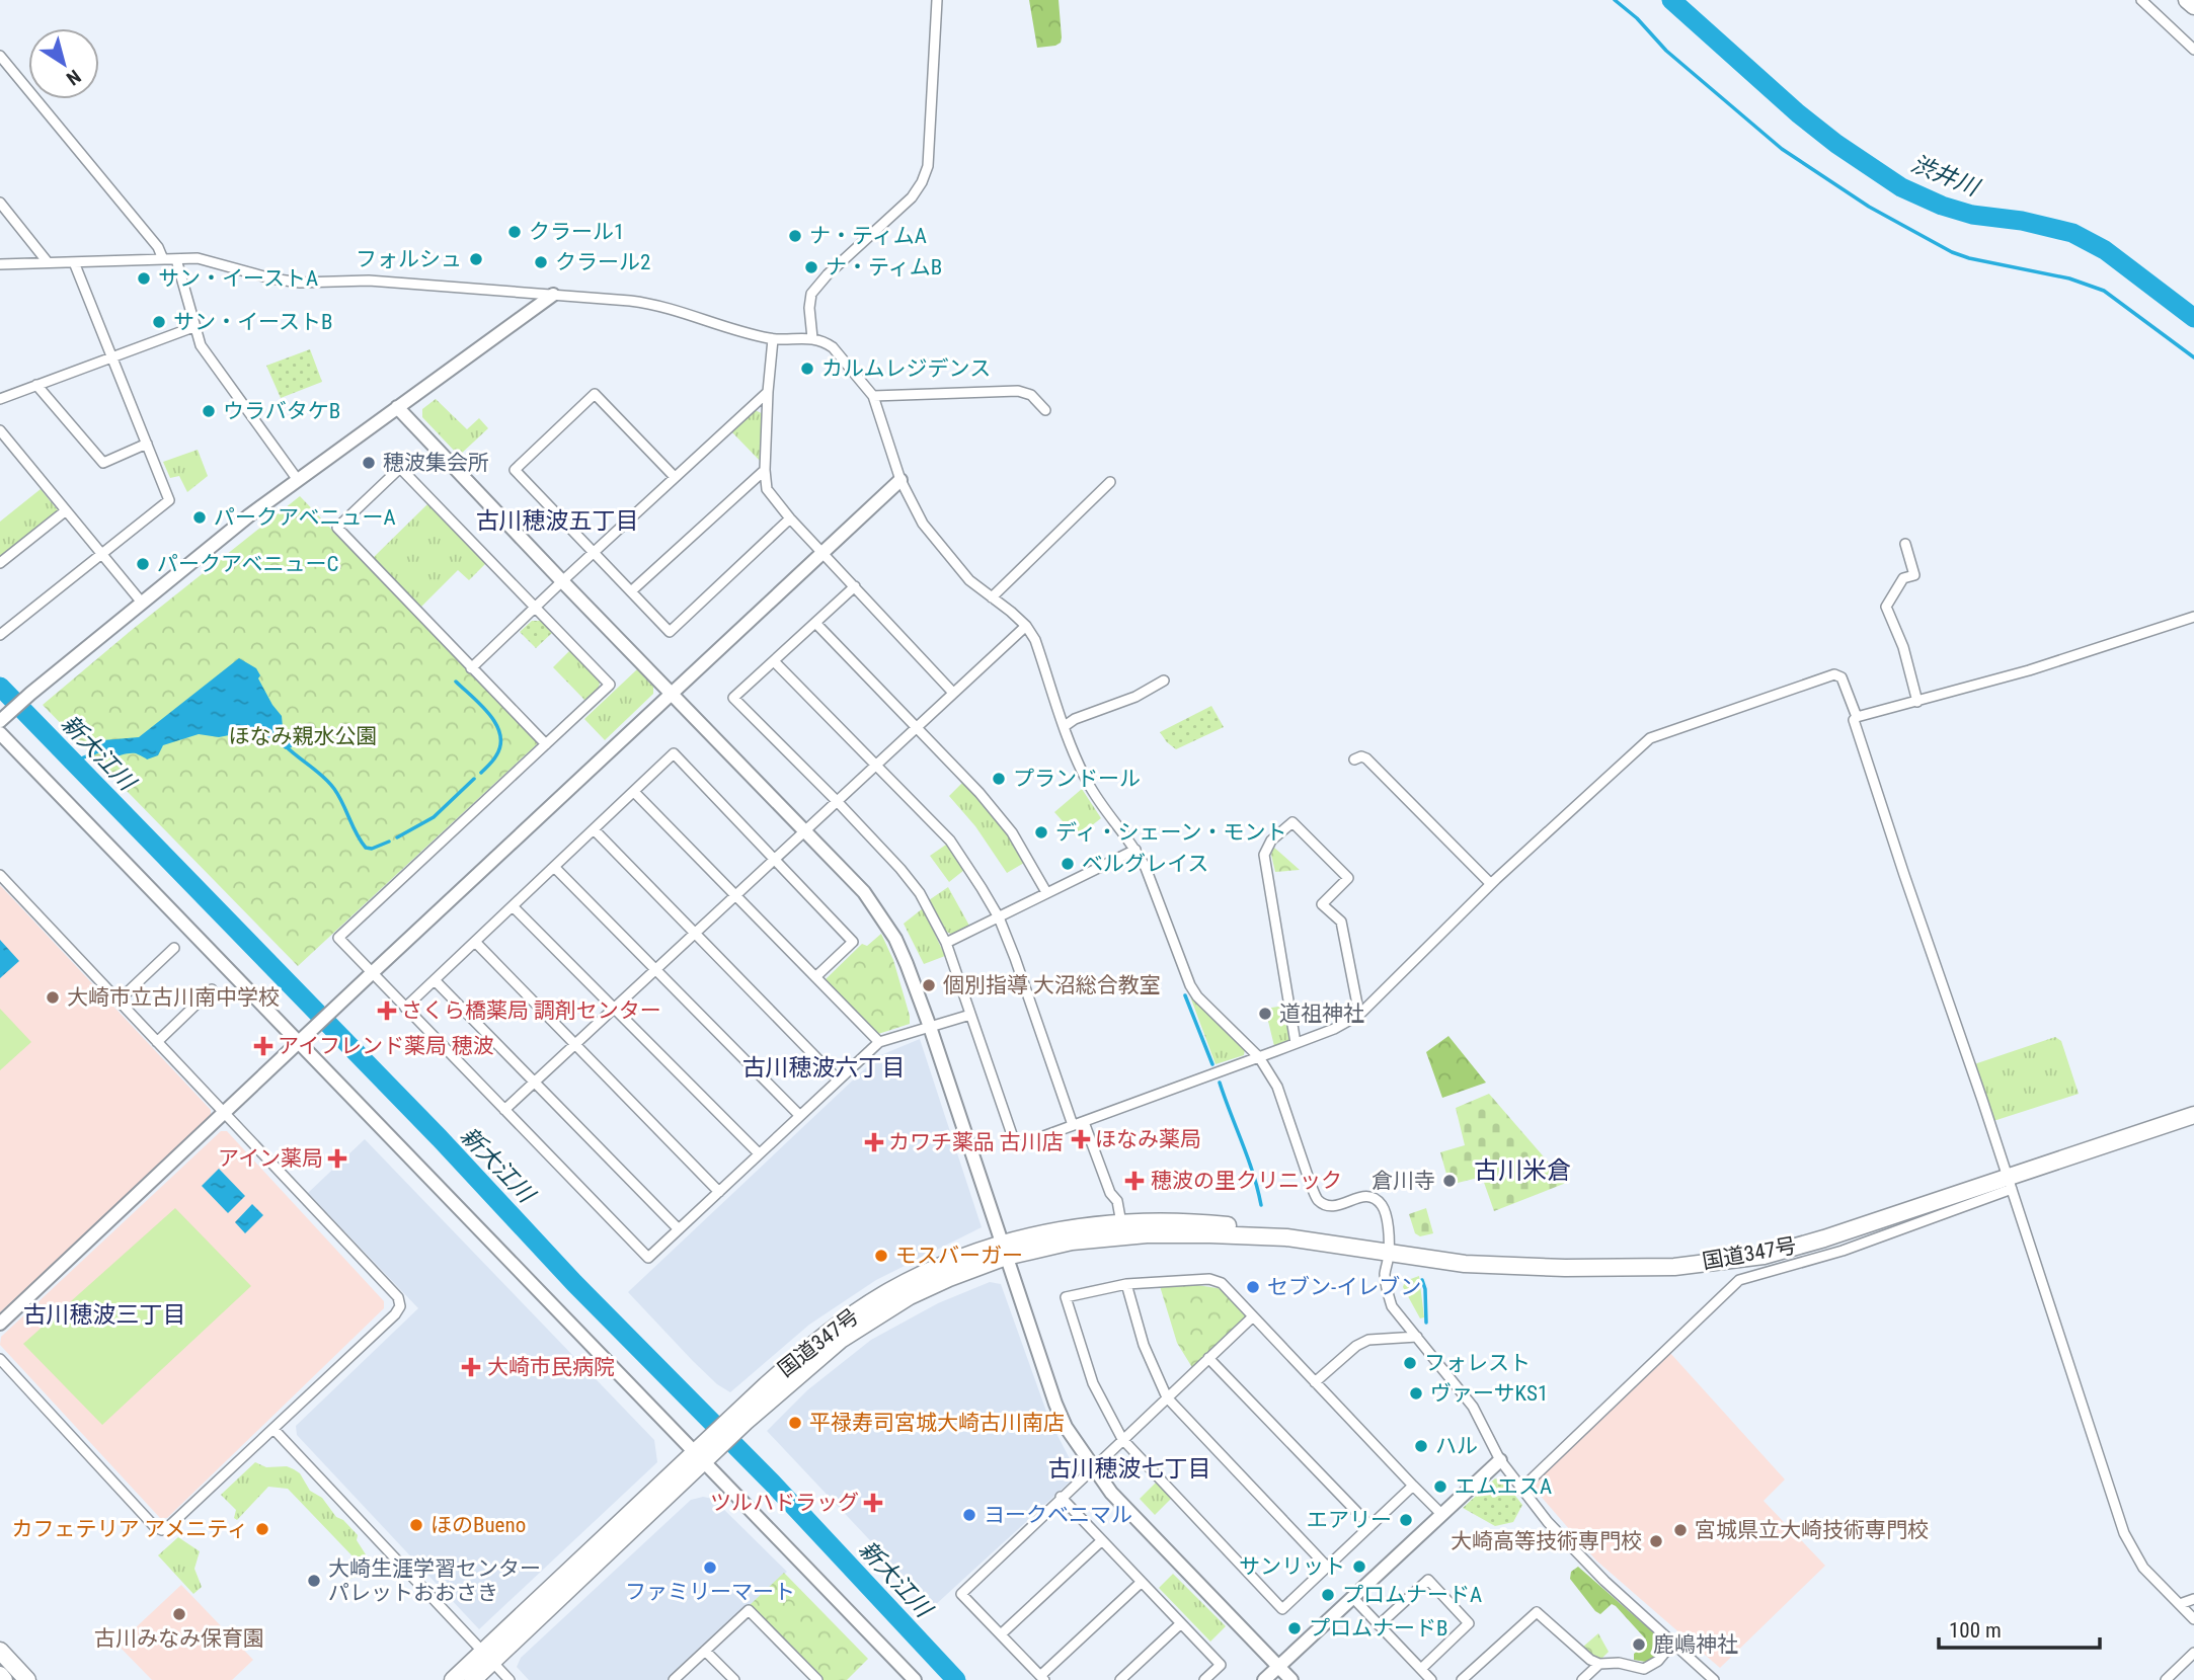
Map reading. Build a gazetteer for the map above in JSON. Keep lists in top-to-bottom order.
{
  "streets": {
    "highway": ["国道347号"]
  },
  "districts": [
    "古川穂波五丁目",
    "古川穂波六丁目",
    "古川米倉",
    "古川穂波三丁目",
    "古川穂波七丁目"
  ],
  "water": ["渋井川", "新大江川"],
  "parks": ["ほなみ親水公園"],
  "places": {
    "other": [
      "クラール1",
      "ナ・ティムA",
      "フォルシュ",
      "クラール2",
      "ナ・ティムB",
      "サン・イーストA",
      "サン・イーストB",
      "カルムレジデンス",
      "ウラバタケB",
      "穂波集会所",
      "パークアベニューA",
      "パークアベニューC",
      "プランドール",
      "ディ・シェーン・モント",
      "ベルグレイス",
      "個別指導 大沼総合教室",
      "大崎市立古川南中学校",
      "道祖神社",
      "倉川寺",
      "モスバーガー",
      "セブン-イレブン",
      "フォレスト",
      "ヴァーサKS1",
      "平禄寿司宮城大崎古川南店",
      "ハル",
      "エムエスA",
      "ヨークベニマル",
      "エアリー",
      "ほのBueno",
      "カフェテリア アメニティ",
      "宮城県立大崎技術専門校",
      "大崎高等技術専門校",
      "サンリット",
      "ファミリーマート",
      "大崎生涯学習センター パレットおおさき",
      "プロムナードA",
      "古川みなみ保育園",
      "プロムナードB",
      "鹿嶋神社"
    ],
    "health": [
      "さくら橋薬局 調剤センター",
      "アイフレンド薬局 穂波",
      "ほなみ薬局",
      "カワチ薬品 古川店",
      "アイン薬局",
      "穂波の里クリニック",
      "大崎市民病院",
      "ツルハドラッグ"
    ]
  },
  "scale_bar": "100 m",
  "north": "bottom right"
}
